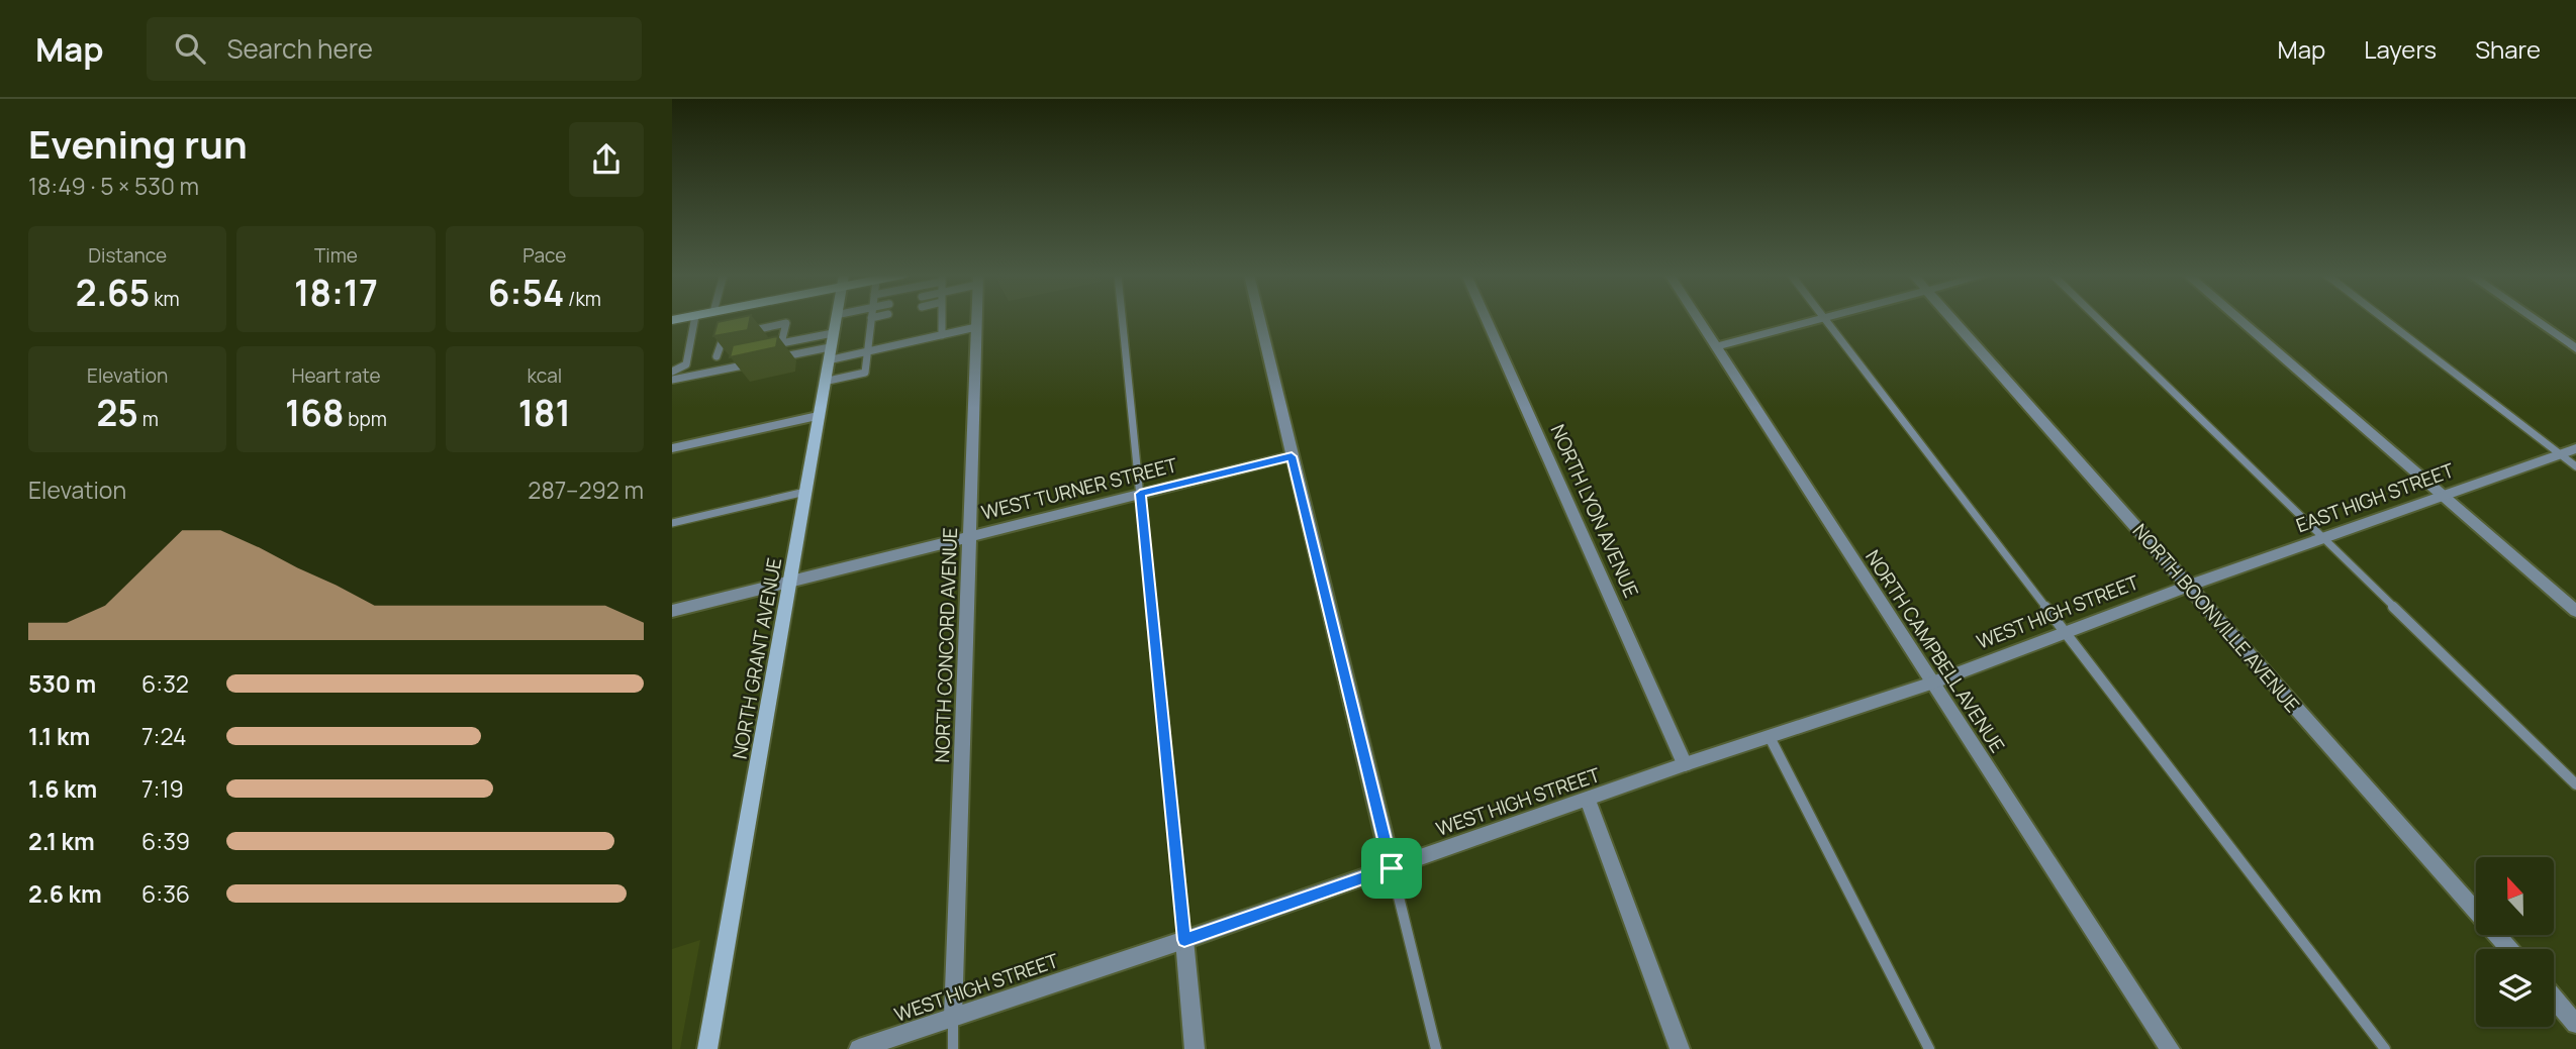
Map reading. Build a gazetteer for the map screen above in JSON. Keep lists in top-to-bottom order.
{
  "streets": {
    "main road": ["NORTH GRANT AVENUE"],
    "street": [
      "WEST TURNER STREET",
      "EAST HIGH STREET",
      "NORTH LYON AVENUE",
      "WEST HIGH STREET",
      "NORTH BOONVILLE AVENUE",
      "NORTH CONCORD AVENUE",
      "NORTH CAMPBELL AVENUE"
    ]
  },
  "crossings": [
    ["WEST TURNER STREET", "NORTH CONCORD AVENUE"],
    ["WEST TURNER STREET", "NORTH GRANT AVENUE"],
    ["EAST HIGH STREET", "WEST HIGH STREET"],
    ["EAST HIGH STREET", "NORTH BOONVILLE AVENUE"],
    ["NORTH LYON AVENUE", "WEST HIGH STREET"],
    ["WEST HIGH STREET", "NORTH BOONVILLE AVENUE"],
    ["WEST HIGH STREET", "NORTH CONCORD AVENUE"],
    ["WEST HIGH STREET", "NORTH CAMPBELL AVENUE"]
  ],
  "north": "top",
  "page": {
    "header": "Map",
    "search": "Search here",
    "nav": ["Map", "Layers", "Share"],
    "heading": ["Evening run", "18:49 · 5 × 530 m"],
    "stats": [
      ["Distance", "2.65 km"],
      ["Time", "18:17"],
      ["Pace", "6:54 /km"],
      ["Elevation", "25 m"],
      ["Heart rate", "168 bpm"],
      ["kcal", "181"]
    ],
    "chart": ["Elevation", "287–292 m"],
    "list": [
      {
        "name": "530 m",
        "note": "6:32"
      },
      {
        "name": "1.1 km",
        "note": "7:24"
      },
      {
        "name": "1.6 km",
        "note": "7:19"
      },
      {
        "name": "2.1 km",
        "note": "6:39"
      },
      {
        "name": "2.6 km",
        "note": "6:36"
      }
    ]
  }
}
